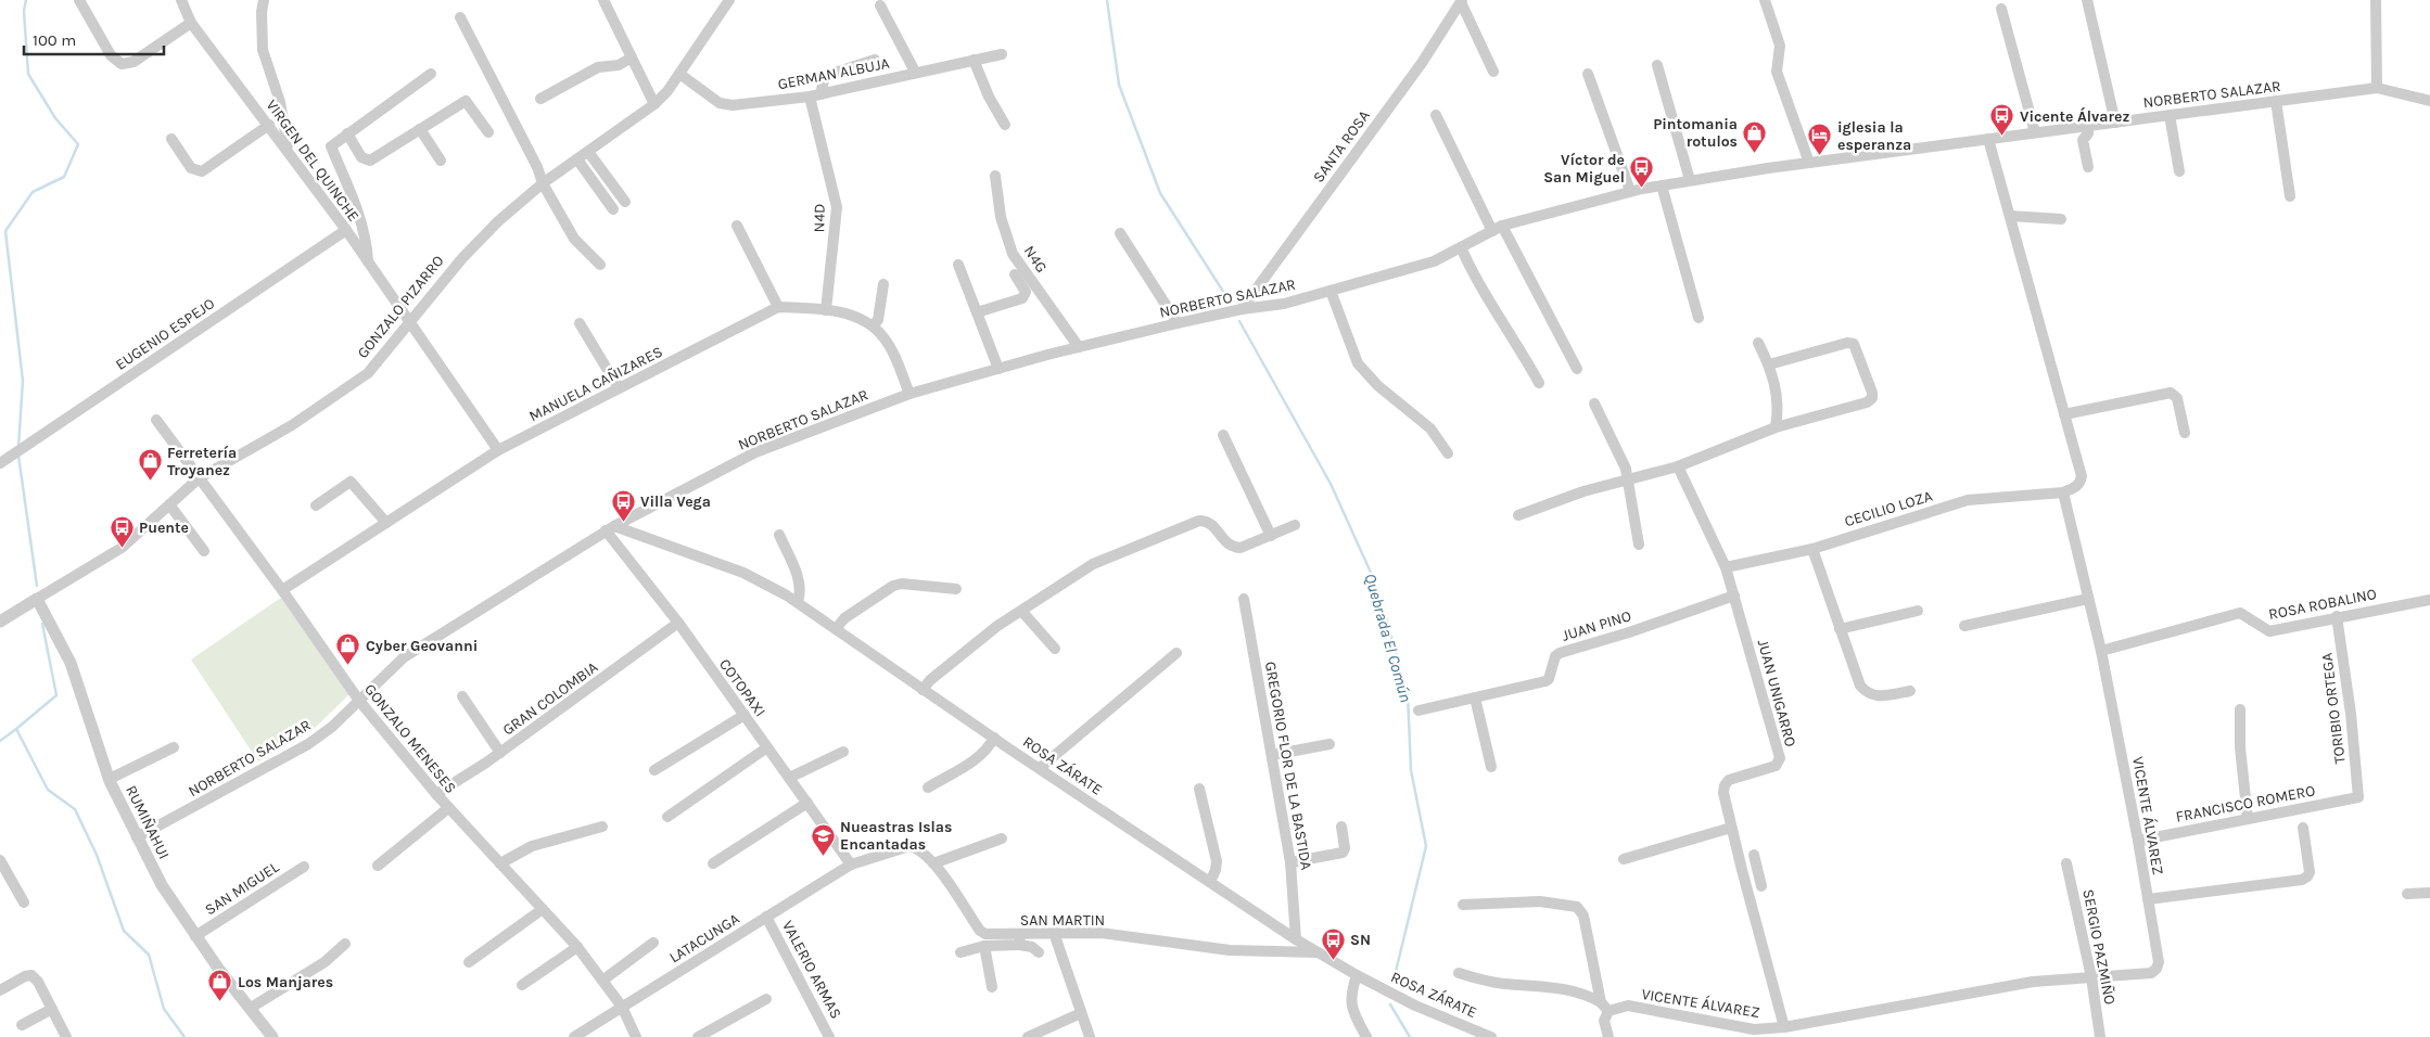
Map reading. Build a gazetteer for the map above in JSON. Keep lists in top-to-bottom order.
{
  "streets": {
    "street": [
      "GERMAN ALBUJA",
      "NORBERTO SALAZAR",
      "SANTA ROSA",
      "VIRGEN DEL QUINCHE",
      "N4D",
      "N4G",
      "GONZALO PIZARRO",
      "EUGENIO ESPEJO",
      "MANUELA CAÑIZARES",
      "CECILIO LOZA",
      "ROSA ROBALINO",
      "JUAN PINO",
      "COTOPAXI",
      "JUAN UNIGARRO",
      "GRAN COLOMBIA",
      "TORIBIO ORTEGA",
      "GONZALO MENESES",
      "ROSA ZÁRATE",
      "GREGORIO FLOR DE LA BASTIDA",
      "FRANCISCO ROMERO",
      "VICENTE ÁLVAREZ",
      "RUMIÑAHUI",
      "SAN MIGUEL",
      "SAN MARTIN",
      "LATACUNGA",
      "SERGIO PAZMIÑO",
      "VALERIO ARMAS"
    ]
  },
  "crossings": [
    ["GERMAN ALBUJA", "N4D"],
    ["GERMAN ALBUJA", "GONZALO PIZARRO"],
    ["NORBERTO SALAZAR", "SANTA ROSA"],
    ["NORBERTO SALAZAR", "N4G"],
    ["NORBERTO SALAZAR", "COTOPAXI"],
    ["NORBERTO SALAZAR", "GONZALO MENESES"],
    ["NORBERTO SALAZAR", "ROSA ZÁRATE"],
    ["NORBERTO SALAZAR", "RUMIÑAHUI"],
    ["VIRGEN DEL QUINCHE", "GONZALO PIZARRO"],
    ["VIRGEN DEL QUINCHE", "EUGENIO ESPEJO"],
    ["VIRGEN DEL QUINCHE", "MANUELA CAÑIZARES"],
    ["GONZALO PIZARRO", "GONZALO MENESES"],
    ["GONZALO PIZARRO", "RUMIÑAHUI"],
    ["MANUELA CAÑIZARES", "GONZALO MENESES"],
    ["CECILIO LOZA", "JUAN UNIGARRO"],
    ["CECILIO LOZA", "VICENTE ÁLVAREZ"],
    ["ROSA ROBALINO", "TORIBIO ORTEGA"],
    ["ROSA ROBALINO", "VICENTE ÁLVAREZ"],
    ["JUAN PINO", "JUAN UNIGARRO"],
    ["COTOPAXI", "GRAN COLOMBIA"],
    ["COTOPAXI", "ROSA ZÁRATE"],
    ["COTOPAXI", "SAN MARTIN"],
    ["COTOPAXI", "LATACUNGA"],
    ["JUAN UNIGARRO", "VICENTE ÁLVAREZ"],
    ["GRAN COLOMBIA", "GONZALO MENESES"],
    ["TORIBIO ORTEGA", "FRANCISCO ROMERO"],
    ["GONZALO MENESES", "LATACUNGA"],
    ["ROSA ZÁRATE", "GREGORIO FLOR DE LA BASTIDA"],
    ["ROSA ZÁRATE", "SAN MARTIN"],
    ["FRANCISCO ROMERO", "VICENTE ÁLVAREZ"],
    ["VICENTE ÁLVAREZ", "SERGIO PAZMIÑO"],
    ["RUMIÑAHUI", "SAN MIGUEL"],
    ["SAN MARTIN", "LATACUNGA"],
    ["LATACUNGA", "VALERIO ARMAS"]
  ],
  "water": ["Quebrada El Común"],
  "places": {
    "bus stop": [
      "Vicente Álvarez",
      "Víctor de San Miguel",
      "Villa Vega",
      "Puente",
      "SN"
    ],
    "shop": [
      "Pintomania rotulos",
      "Ferretería Troyanez",
      "Cyber Geovanni",
      "Los Manjares"
    ],
    "hotel": ["iglesia la esperanza"],
    "school or university": ["Nueastras Islas Encantadas"]
  },
  "scale_bar": "100 m"
}
